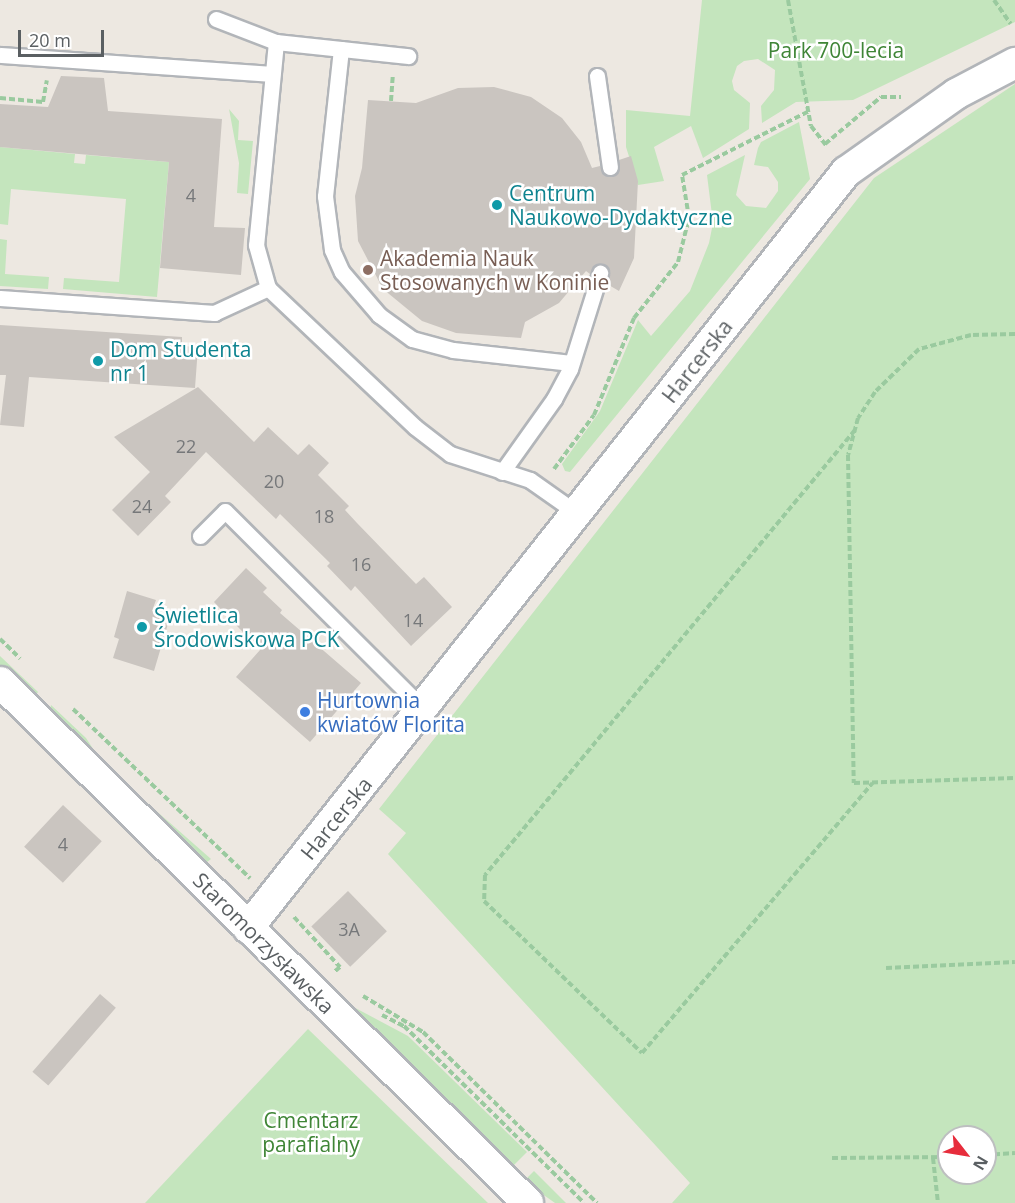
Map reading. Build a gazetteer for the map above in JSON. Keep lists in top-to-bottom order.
{
  "streets": {
    "street": ["Harcerska", "Staromorzysławska"]
  },
  "crossings": [
    ["Harcerska", "Staromorzysławska"]
  ],
  "parks": ["Park 700-lecia", "Cmentarz parafialny"],
  "places": [
    "Centrum Naukowo-Dydaktyczne",
    "Akademia Nauk Stosowanych w Koninie",
    "Dom Studenta nr 1",
    "Świetlica Środowiskowa PCK",
    "Hurtownia kwiatów Florita"
  ],
  "house_numbers": [
    "4",
    "22",
    "20",
    "24",
    "18",
    "16",
    "14",
    "4",
    "3A"
  ],
  "scale_bar": "20 m",
  "north": "bottom right"
}
